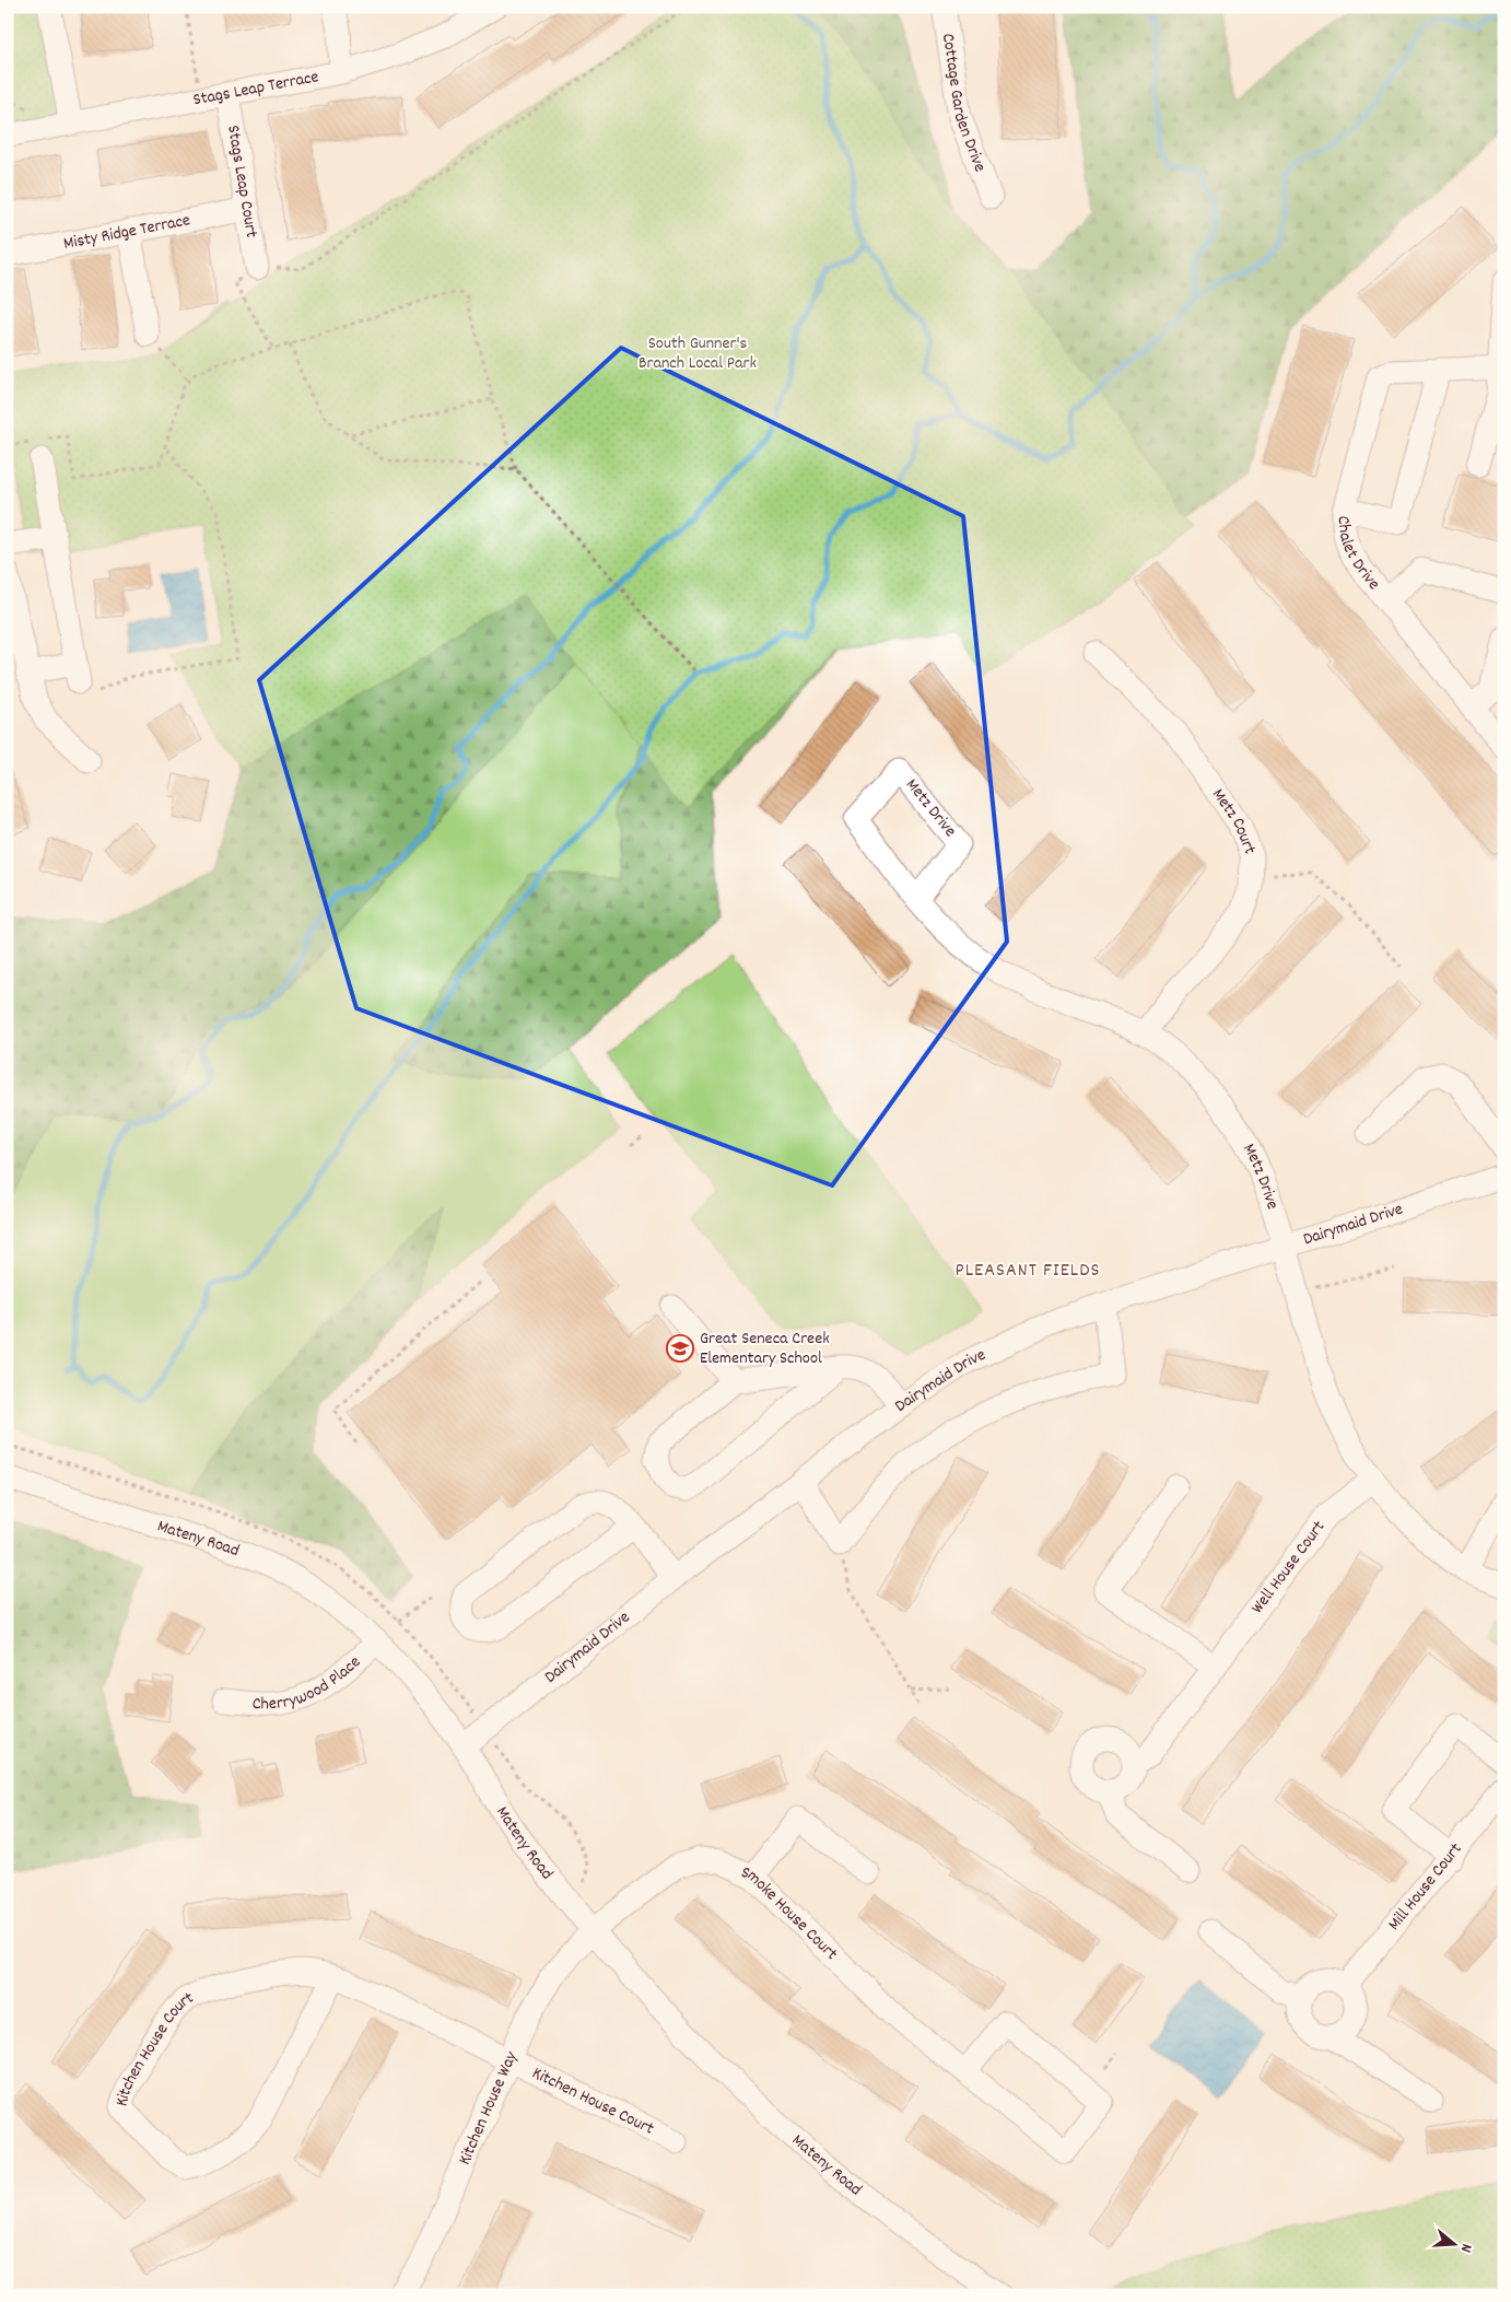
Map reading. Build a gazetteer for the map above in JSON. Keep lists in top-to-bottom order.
{
  "streets": {
    "street": [
      "Stags Leap Terrace",
      "Cottage Garden Drive",
      "Stags Leap Court",
      "Misty Ridge Terrace",
      "Chalet Drive",
      "Metz Drive",
      "Metz Court",
      "Dairymaid Drive",
      "Mateny Road",
      "Well House Court",
      "Cherrywood Place",
      "Mill House Court",
      "Smoke House Court",
      "Kitchen House Court",
      "Kitchen House Way"
    ]
  },
  "crossings": [
    ["Stags Leap Terrace", "Stags Leap Court"],
    ["Stags Leap Court", "Misty Ridge Terrace"],
    ["Metz Drive", "Metz Court"],
    ["Metz Drive", "Dairymaid Drive"],
    ["Metz Drive", "Well House Court"],
    ["Dairymaid Drive", "Mateny Road"],
    ["Mateny Road", "Cherrywood Place"],
    ["Mateny Road", "Smoke House Court"],
    ["Mateny Road", "Kitchen House Way"],
    ["Smoke House Court", "Kitchen House Way"],
    ["Kitchen House Court", "Kitchen House Way"]
  ],
  "districts": ["PLEASANT FIELDS"],
  "parks": ["South Gunner's Branch Local Park"],
  "places": {
    "school or university": ["Great Seneca Creek Elementary School"]
  },
  "north": "right"
}
